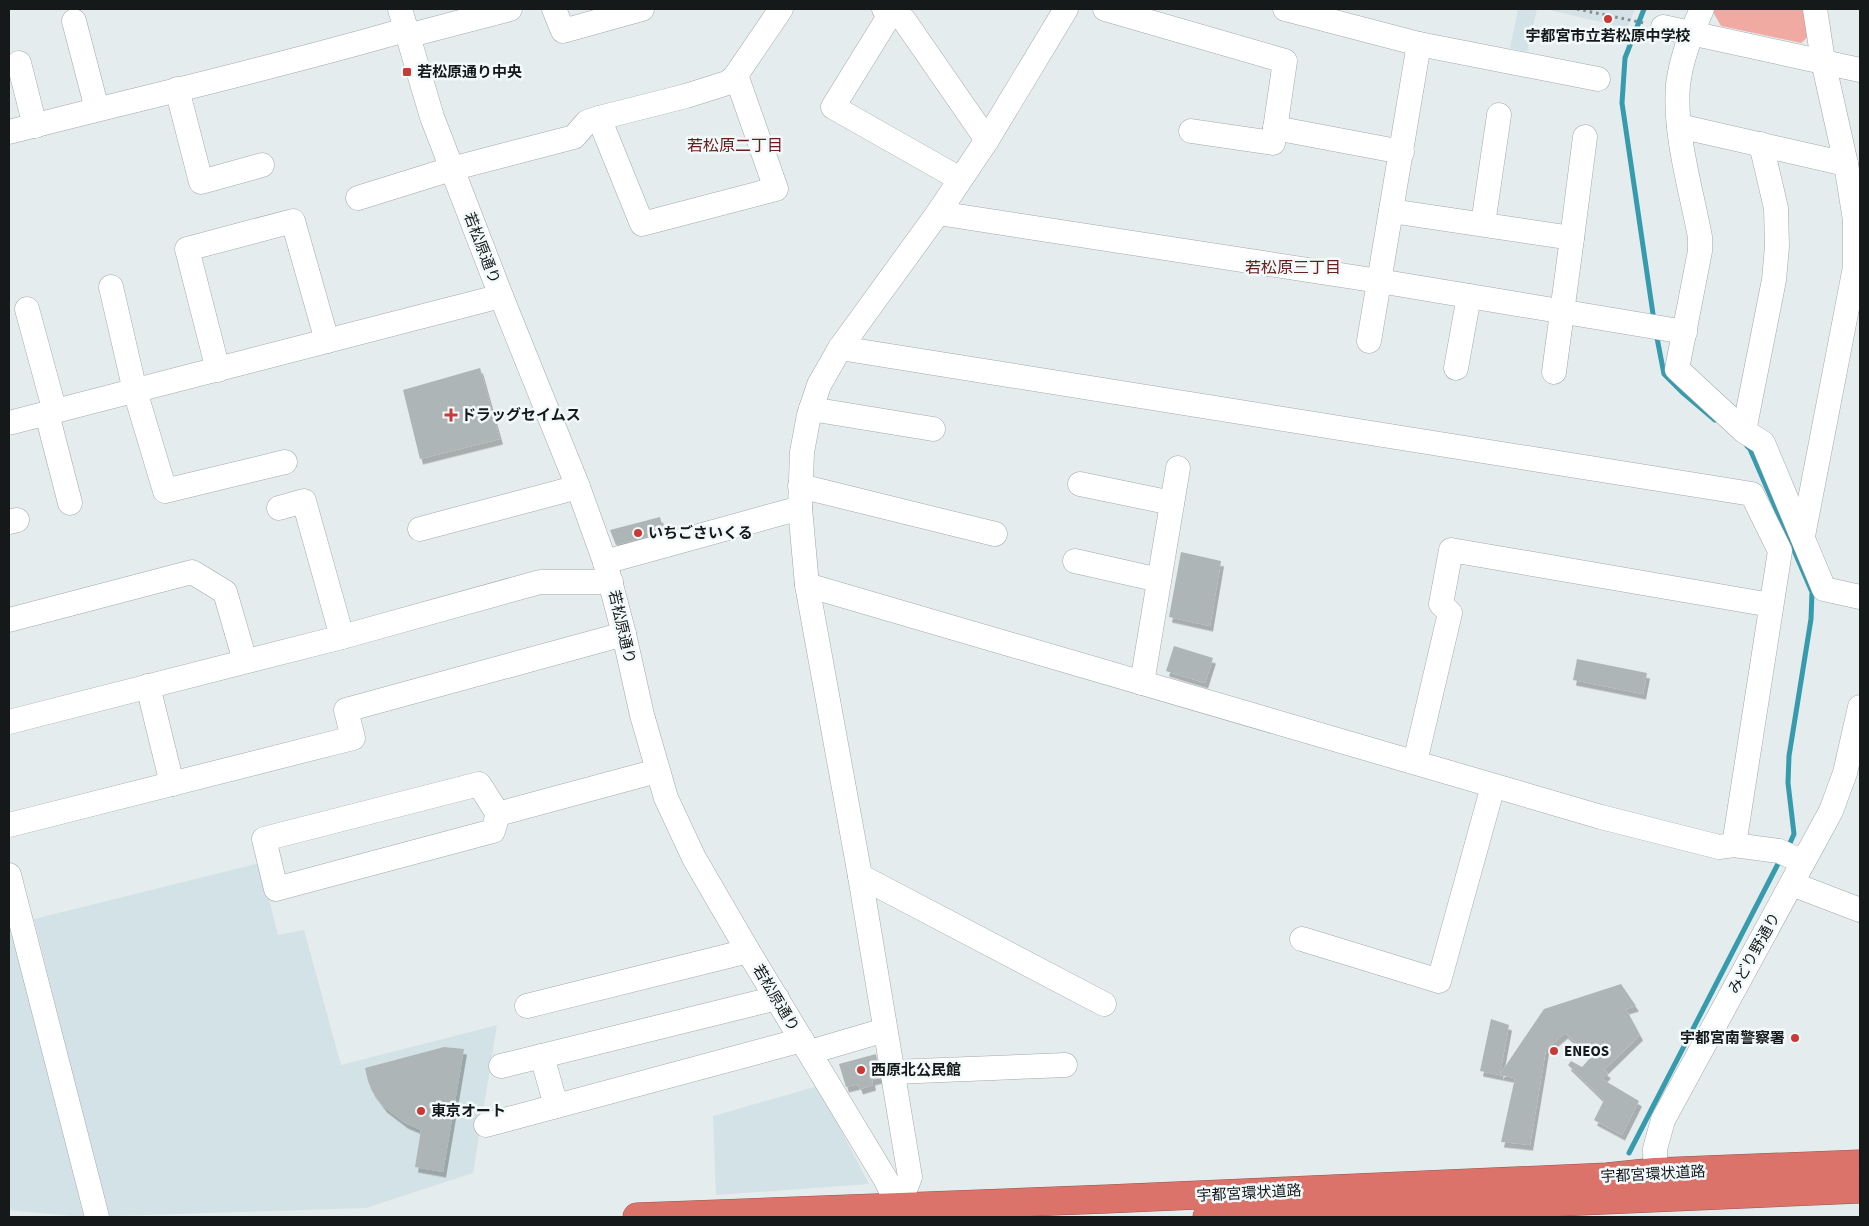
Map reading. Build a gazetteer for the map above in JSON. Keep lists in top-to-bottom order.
{
  "streets": {
    "highway": ["宇都宮環状道路"],
    "street": ["若松原通り", "みどり野通り"]
  },
  "crossings": [
    ["若松原通り", "宇都宮環状道路"],
    ["みどり野通り", "宇都宮環状道路"]
  ],
  "districts": ["若松原二丁目", "若松原三丁目"],
  "places": {
    "other": [
      "宇都宮市立若松原中学校",
      "いちごさいくる",
      "宇都宮南警察署",
      "ENEOS",
      "西原北公民館",
      "東京オート"
    ],
    "transit": ["若松原通り中央"],
    "health": ["ドラッグセイムス"]
  }
}
